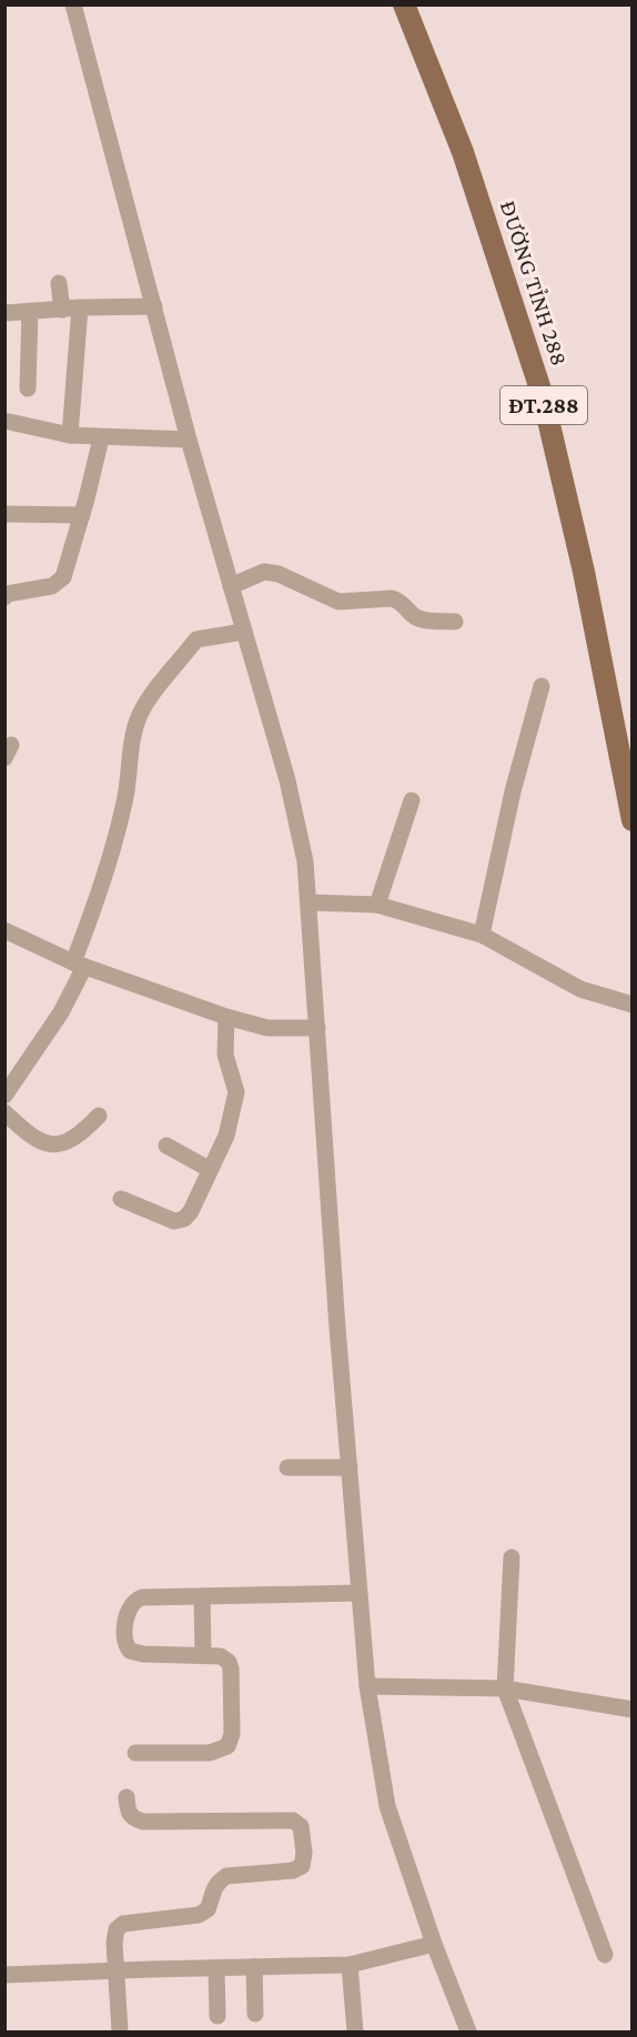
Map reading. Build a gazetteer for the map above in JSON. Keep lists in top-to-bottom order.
{
  "streets": {
    "main road": ["ĐƯỜNG TỈNH 288", "ĐT.288"]
  }
}
